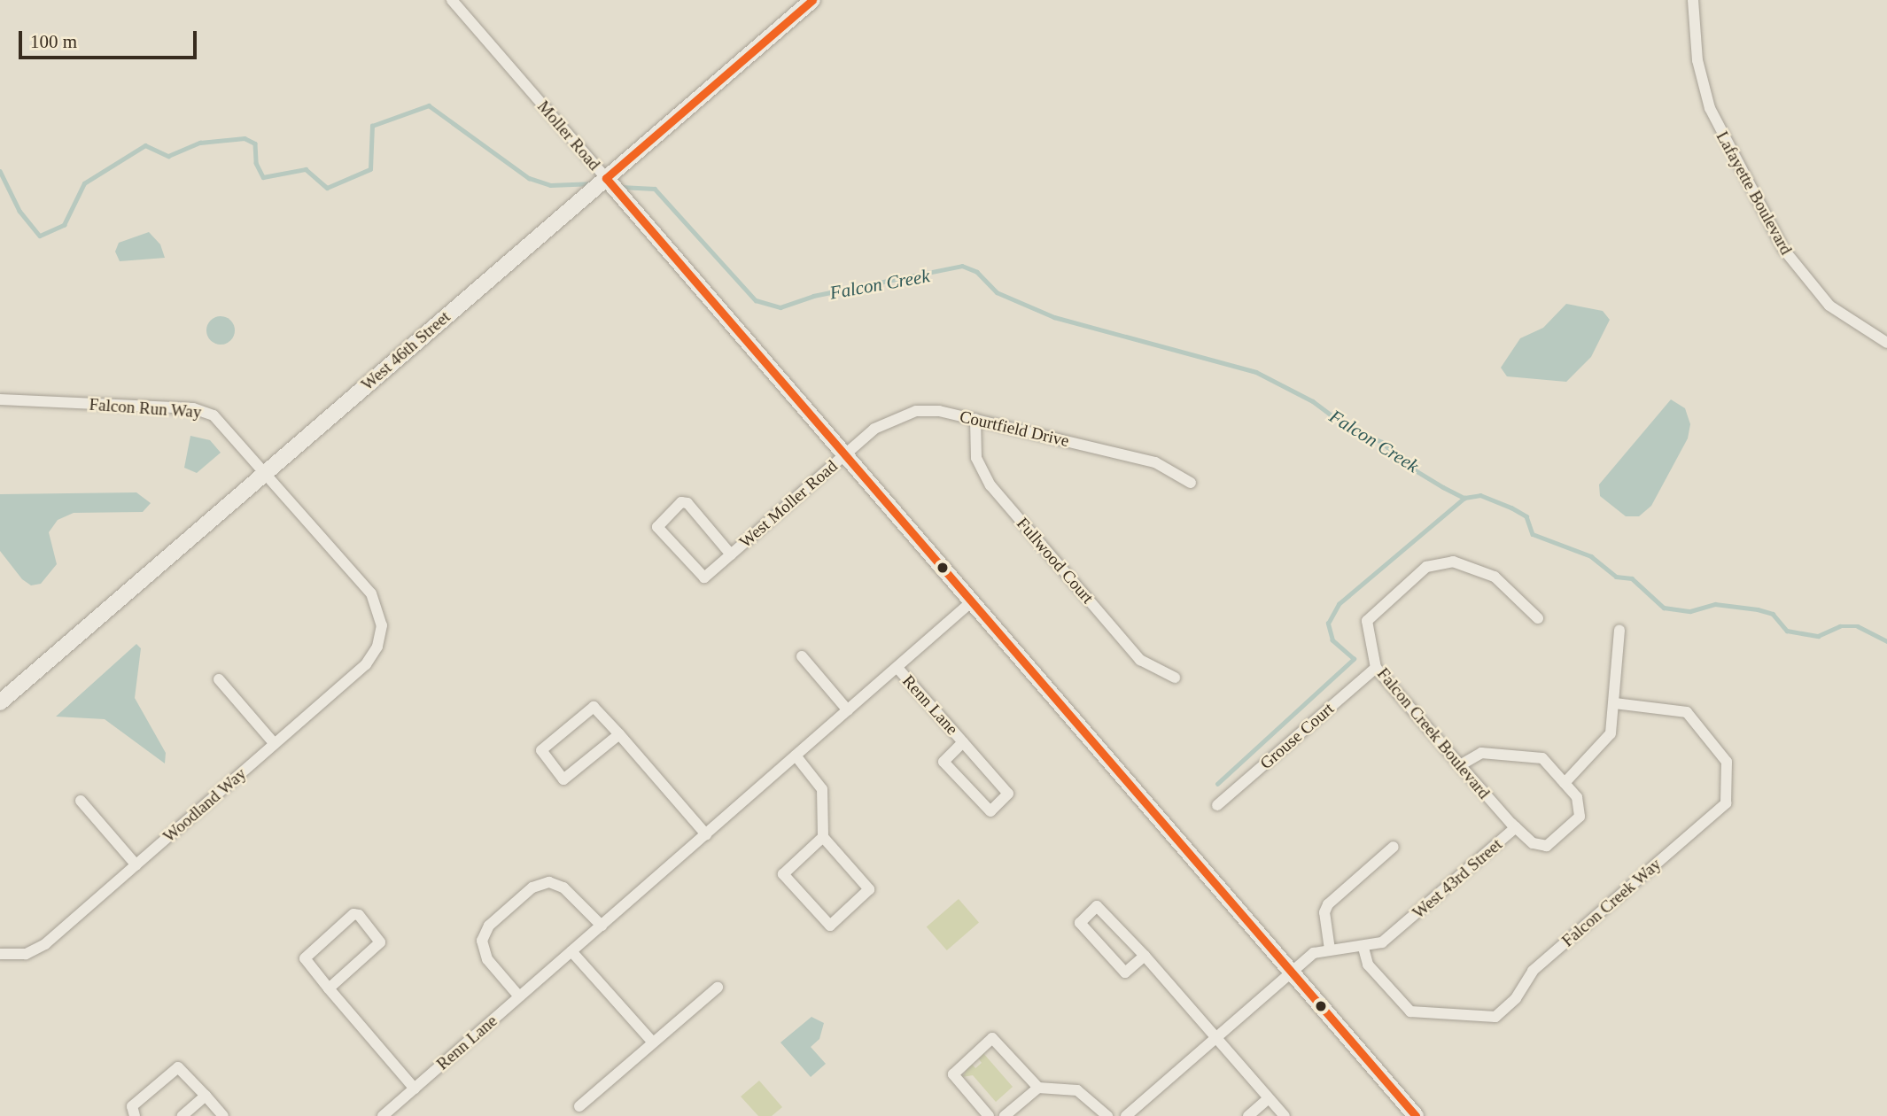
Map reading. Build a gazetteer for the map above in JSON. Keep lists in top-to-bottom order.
{
  "streets": {
    "street": [
      "Moller Road",
      "Lafayette Boulevard",
      "West 46th Street",
      "Falcon Run Way",
      "Courtfield Drive",
      "West Moller Road",
      "Fullwood Court",
      "Renn Lane",
      "Falcon Creek Boulevard",
      "Grouse Court",
      "Woodland Way",
      "West 43rd Street",
      "Falcon Creek Way"
    ]
  },
  "crossings": [
    ["Moller Road", "West 46th Street"],
    ["Moller Road", "Courtfield Drive"],
    ["Moller Road", "West Moller Road"],
    ["Moller Road", "Renn Lane"],
    ["Moller Road", "West 43rd Street"],
    ["West 46th Street", "Falcon Run Way"],
    ["Falcon Run Way", "Woodland Way"],
    ["Courtfield Drive", "West Moller Road"],
    ["Courtfield Drive", "Fullwood Court"],
    ["Falcon Creek Boulevard", "Grouse Court"],
    ["Falcon Creek Boulevard", "West 43rd Street"],
    ["West 43rd Street", "Falcon Creek Way"]
  ],
  "water": ["Falcon Creek"],
  "scale_bar": "100 m"
}
